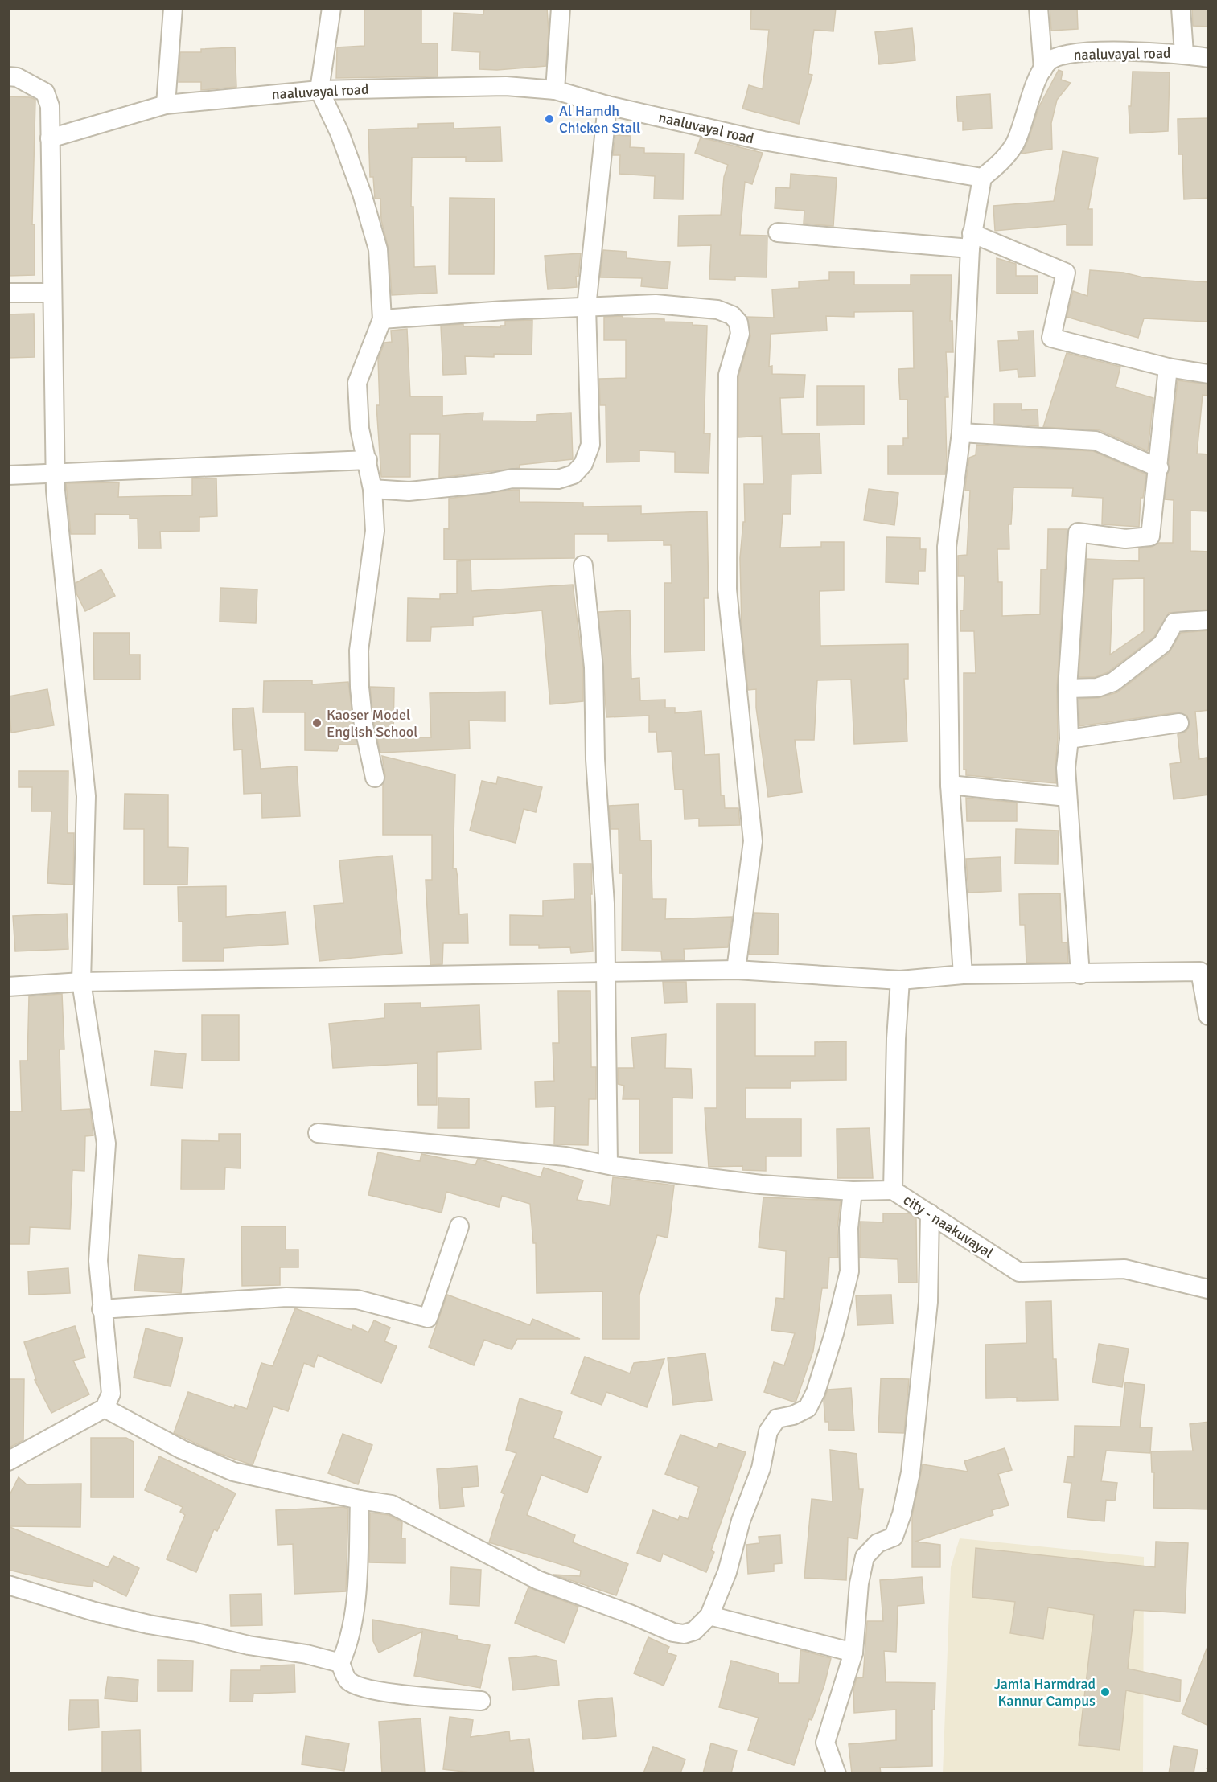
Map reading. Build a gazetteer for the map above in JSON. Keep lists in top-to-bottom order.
{
  "streets": {
    "street": ["naaluvayal road", "city - naakuvayal"]
  },
  "places": ["Al Hamdh Chicken Stall", "Kaoser Model English School", "Jamia Harmdrad Kannur Campus"]
}
